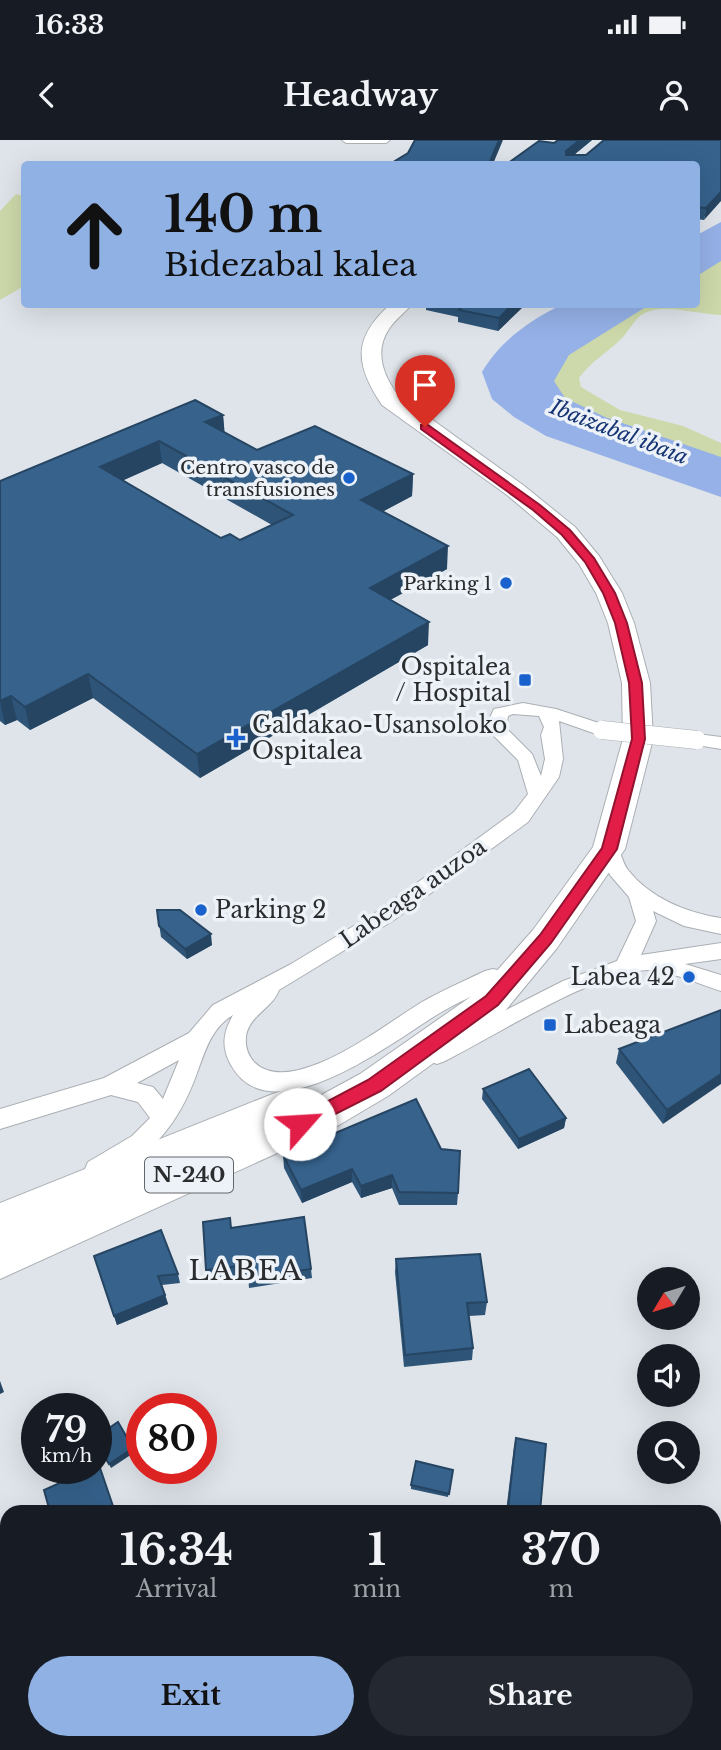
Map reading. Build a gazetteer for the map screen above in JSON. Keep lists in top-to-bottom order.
{
  "streets": {
    "highway": ["N-240"],
    "street": ["Labeaga auzoa"]
  },
  "crossings": [
    ["Labeaga auzoa", "N-240"]
  ],
  "districts": ["LABEA"],
  "water": ["Ibaizabal ibaia"],
  "places": {
    "other": [
      "Centro vasco de transfusiones",
      "Parking 1",
      "Parking 2",
      "Labea 42"
    ],
    "transit": ["Ospitalea / Hospital", "Labeaga"],
    "health": ["Galdakao-Usansoloko Ospitalea"]
  },
  "north": "bottom left",
  "page": {
    "status": "16:33",
    "header": "Headway",
    "turn": ["140 m", "Bidezabal kalea"],
    "speed": "79 km/h",
    "limit": "80",
    "eta": [
      "16:34",
      "Arrival",
      "1",
      "min",
      "370",
      "m"
    ],
    "buttons": ["Exit", "Share"]
  }
}
